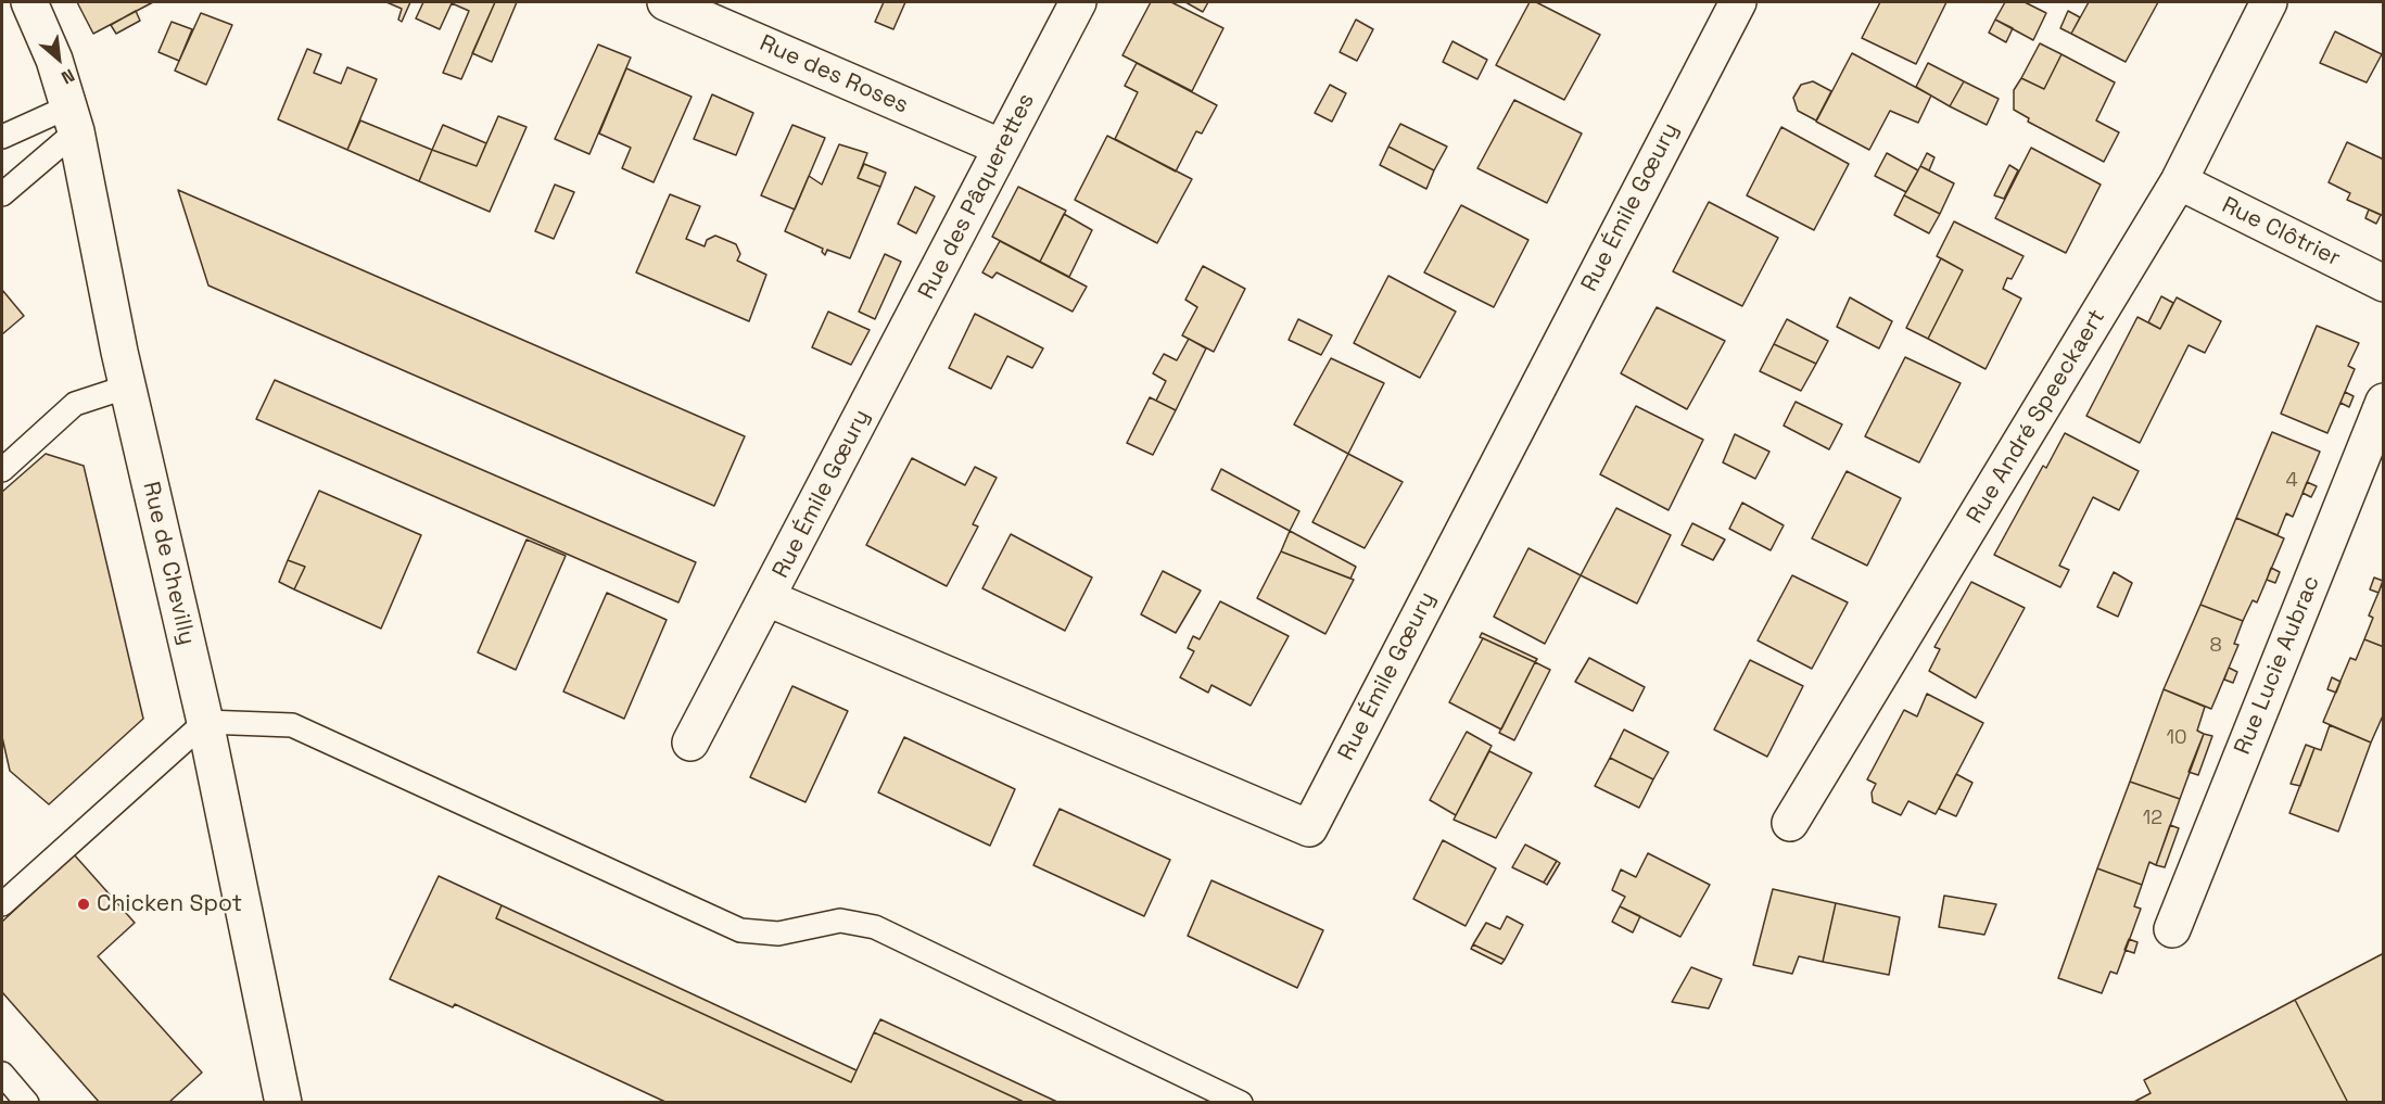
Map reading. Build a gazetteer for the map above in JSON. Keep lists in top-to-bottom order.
{
  "streets": {
    "street": [
      "Rue des Roses",
      "Rue des Pâquerettes",
      "Rue Émile Gœury",
      "Rue Clôtrier",
      "Rue André Speeckaert",
      "Rue de Chevilly",
      "Rue Lucie Aubrac"
    ]
  },
  "crossings": [
    ["Rue des Roses", "Rue des Pâquerettes"],
    ["Rue des Pâquerettes", "Rue Émile Gœury"],
    ["Rue Clôtrier", "Rue André Speeckaert"]
  ],
  "places": ["Chicken Spot"],
  "house_numbers": [
    "4",
    "8",
    "10",
    "12"
  ],
  "north": "bottom right"
}
